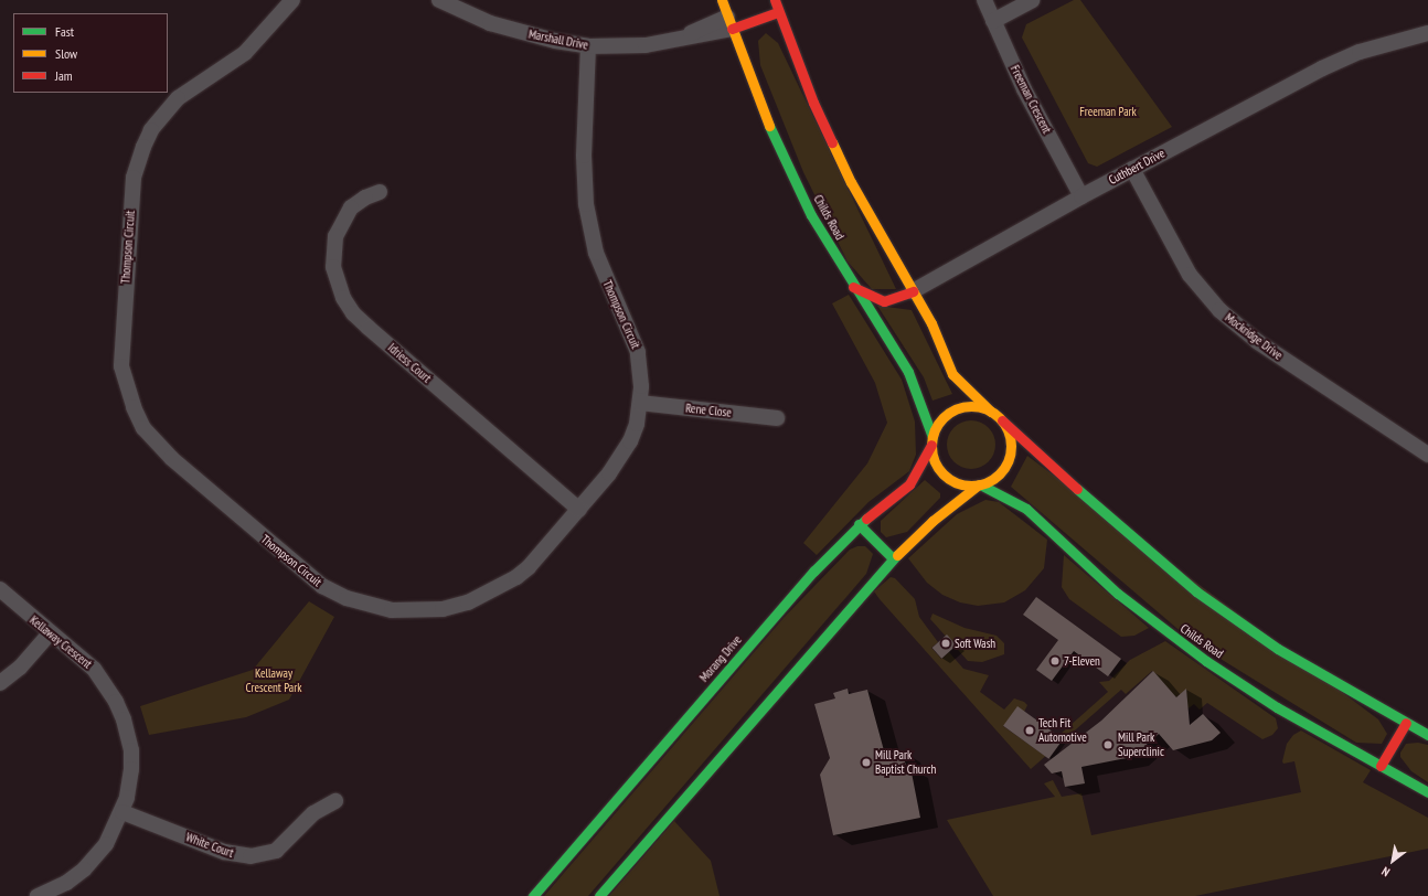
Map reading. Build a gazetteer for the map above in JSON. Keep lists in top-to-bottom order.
{
  "streets": {
    "main road": ["Cuthbert Drive", "Childs Road", "Morang Drive"],
    "street": [
      "Marshall Drive",
      "Freeman Crescent",
      "Thompson Circuit",
      "Mockridge Drive",
      "Idriess Court",
      "Rene Close",
      "Kellaway Crescent",
      "White Court"
    ]
  },
  "crossings": [
    ["Marshall Drive", "Childs Road"],
    ["Marshall Drive", "Thompson Circuit"],
    ["Freeman Crescent", "Cuthbert Drive"],
    ["Cuthbert Drive", "Childs Road"],
    ["Cuthbert Drive", "Mockridge Drive"],
    ["Childs Road", "Morang Drive"],
    ["Thompson Circuit", "Idriess Court"],
    ["Thompson Circuit", "Rene Close"],
    ["Kellaway Crescent", "White Court"]
  ],
  "parks": ["Freeman Park", "Kellaway Crescent Park"],
  "places": [
    "Soft Wash",
    "7-Eleven",
    "Tech Fit Automotive",
    "Mill Park Superclinic",
    "Mill Park Baptist Church"
  ],
  "legend": ["Fast", "Slow", "Jam"],
  "north": "bottom left"
}
